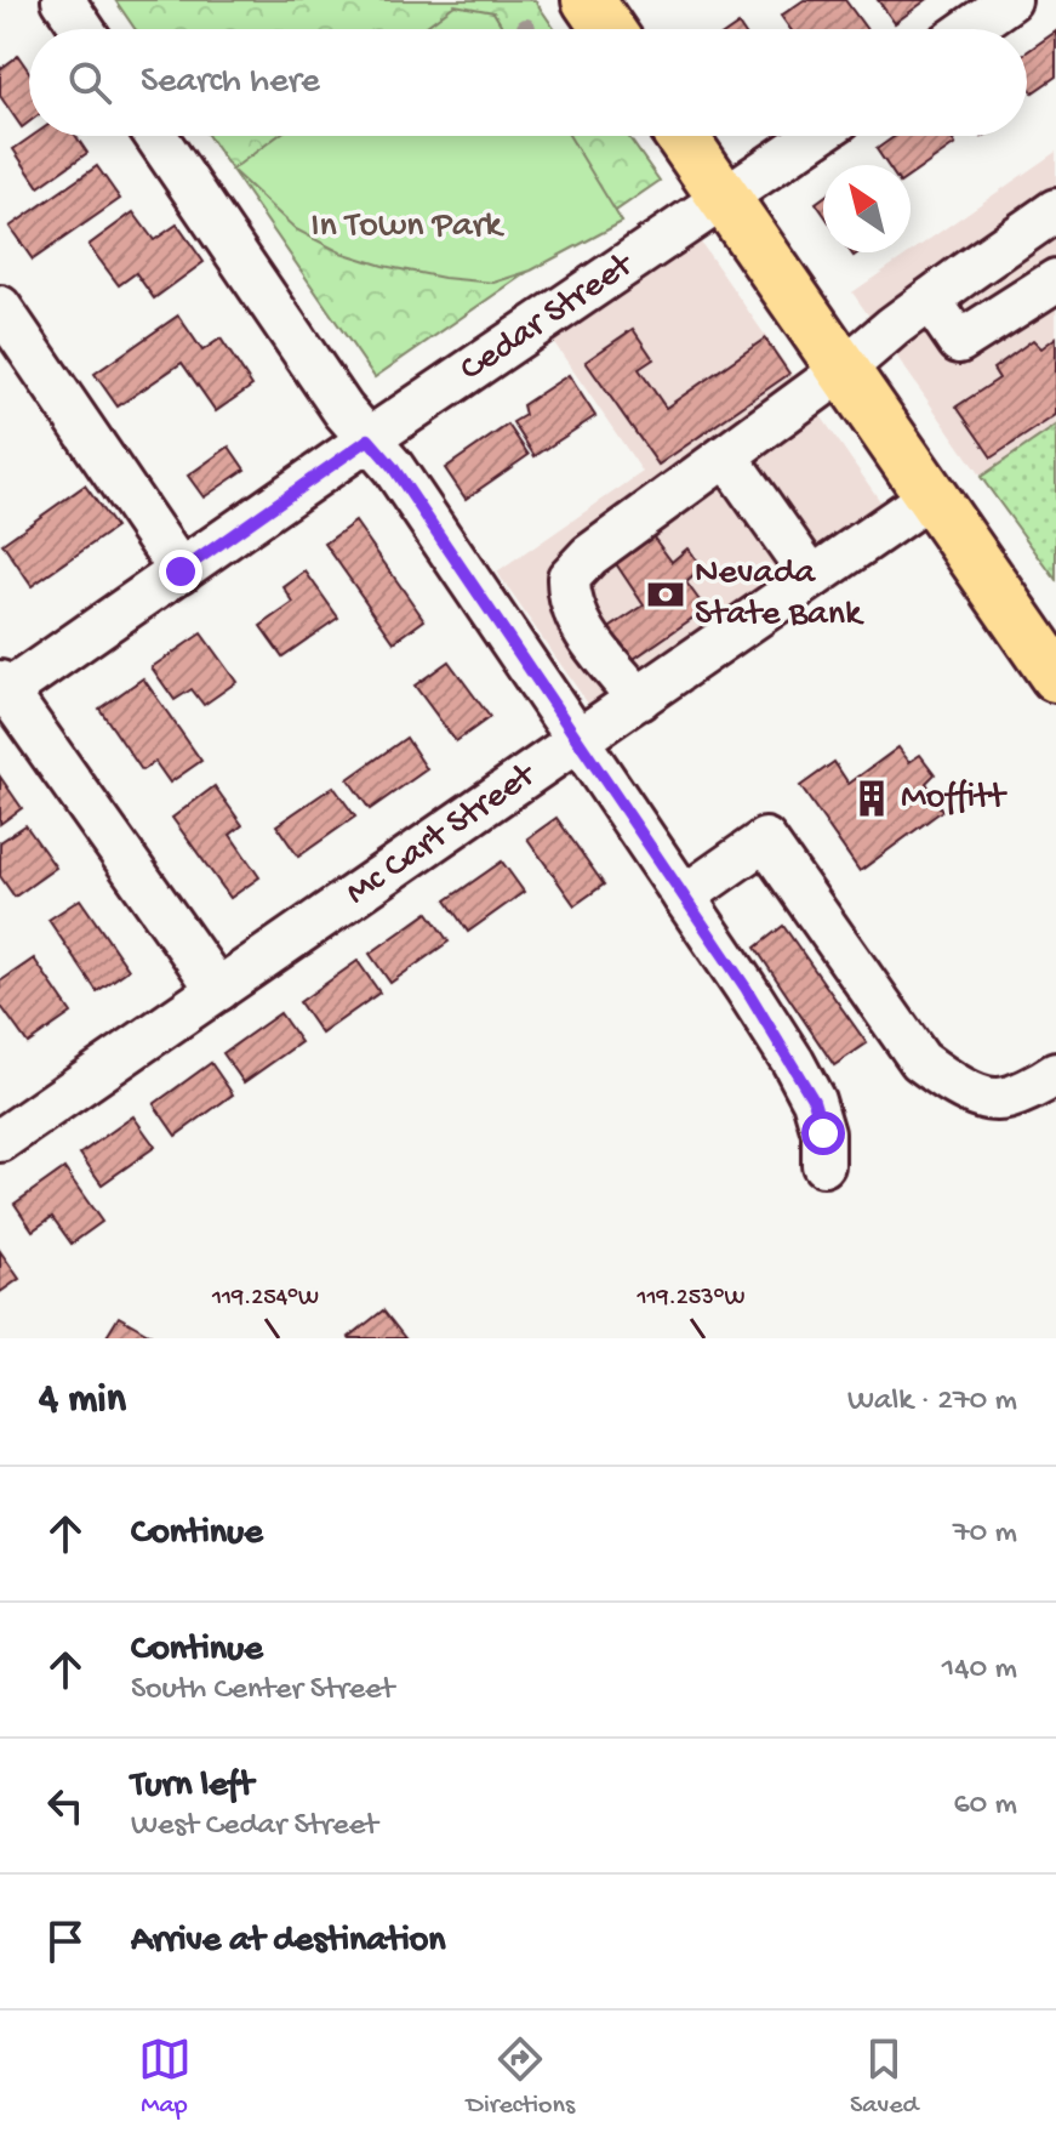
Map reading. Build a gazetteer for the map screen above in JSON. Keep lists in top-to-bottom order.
{
  "streets": {
    "street": ["Cedar Street", "Mc Cart Street"]
  },
  "parks": ["In Town Park"],
  "places": {
    "bank": ["Nevada State Bank"],
    "building": ["Moffitt"]
  },
  "north": "top left",
  "page": {
    "search": "Search here",
    "heading": ["4 min", "Walk · 270 m"],
    "list": [
      ["Continue", "70 m"],
      ["Continue", "South Center Street", "140 m"],
      ["Turn left", "West Cedar Street", "60 m"],
      "Arrive at destination"
    ],
    "nav": ["Map", "Directions", "Saved"]
  },
  "coordinates": ["119.254°W", "119.253°W"]
}
